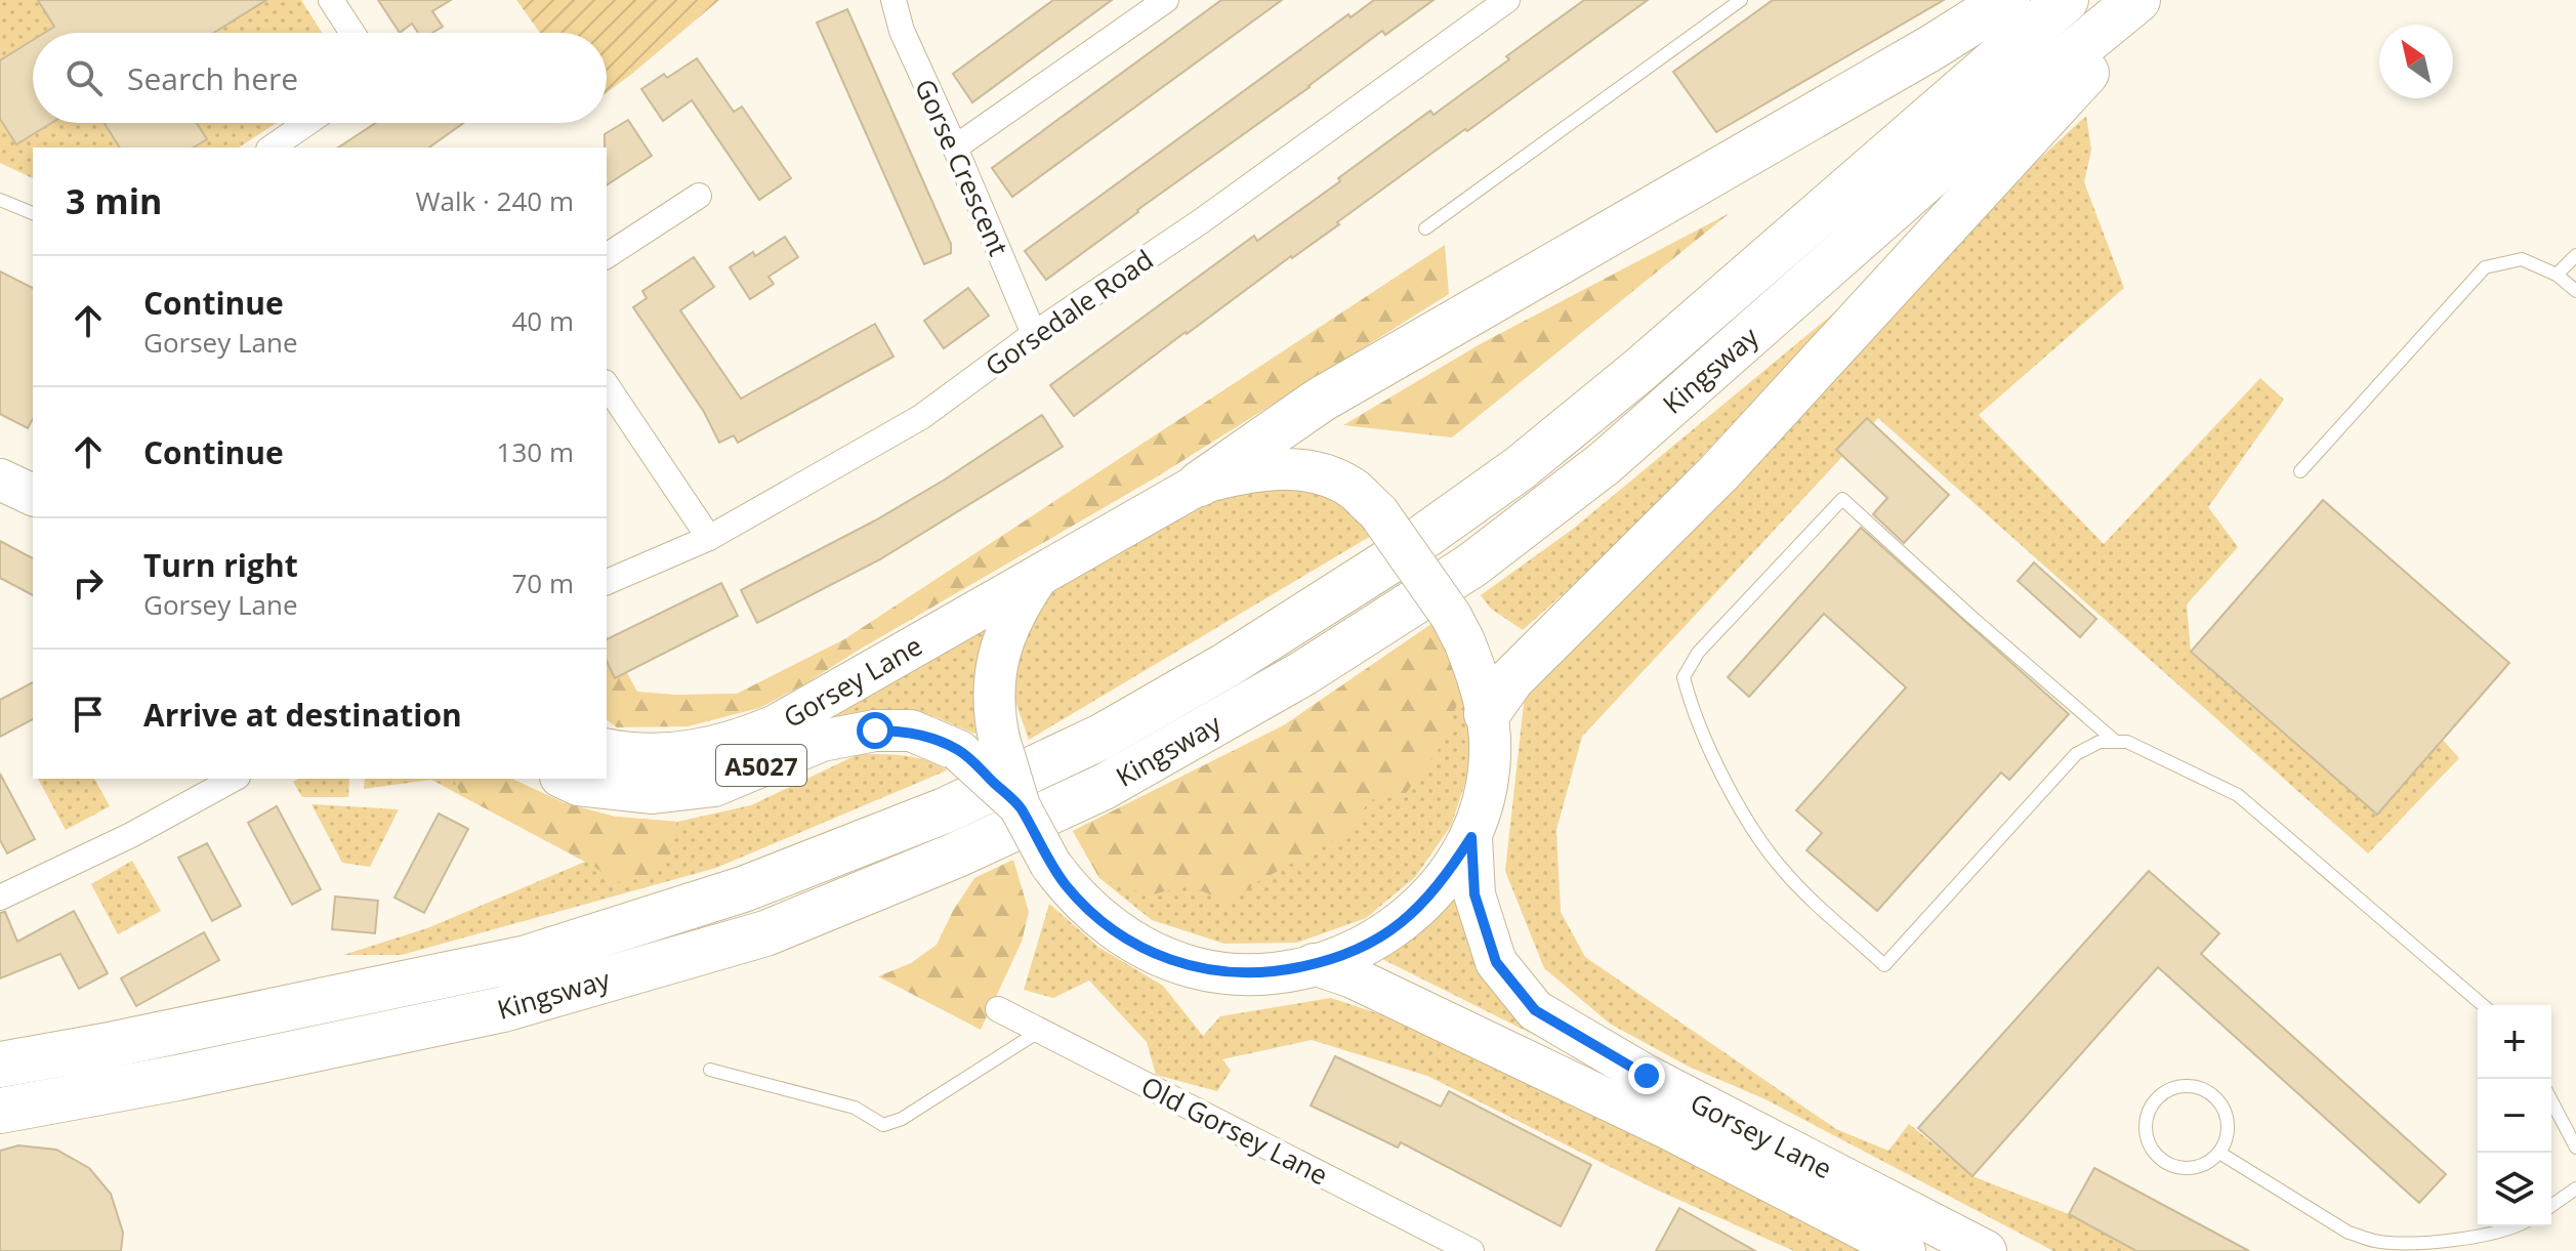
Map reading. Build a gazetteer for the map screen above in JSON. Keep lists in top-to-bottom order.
{
  "streets": {
    "highway": ["Kingsway"],
    "main road": ["Gorsey Lane", "A5027"],
    "street": ["Gorse Crescent", "Gorsedale Road", "Old Gorsey Lane"]
  },
  "crossings": [
    ["Gorse Crescent", "Gorsedale Road"]
  ],
  "north": "top left",
  "page": {
    "search": "Search here",
    "heading": ["3 min", "Walk · 240 m"],
    "list": [
      ["Continue", "Gorsey Lane", "40 m"],
      ["Continue", "130 m"],
      ["Turn right", "Gorsey Lane", "70 m"],
      "Arrive at destination"
    ],
    "map_buttons": ["+", "−"]
  }
}
